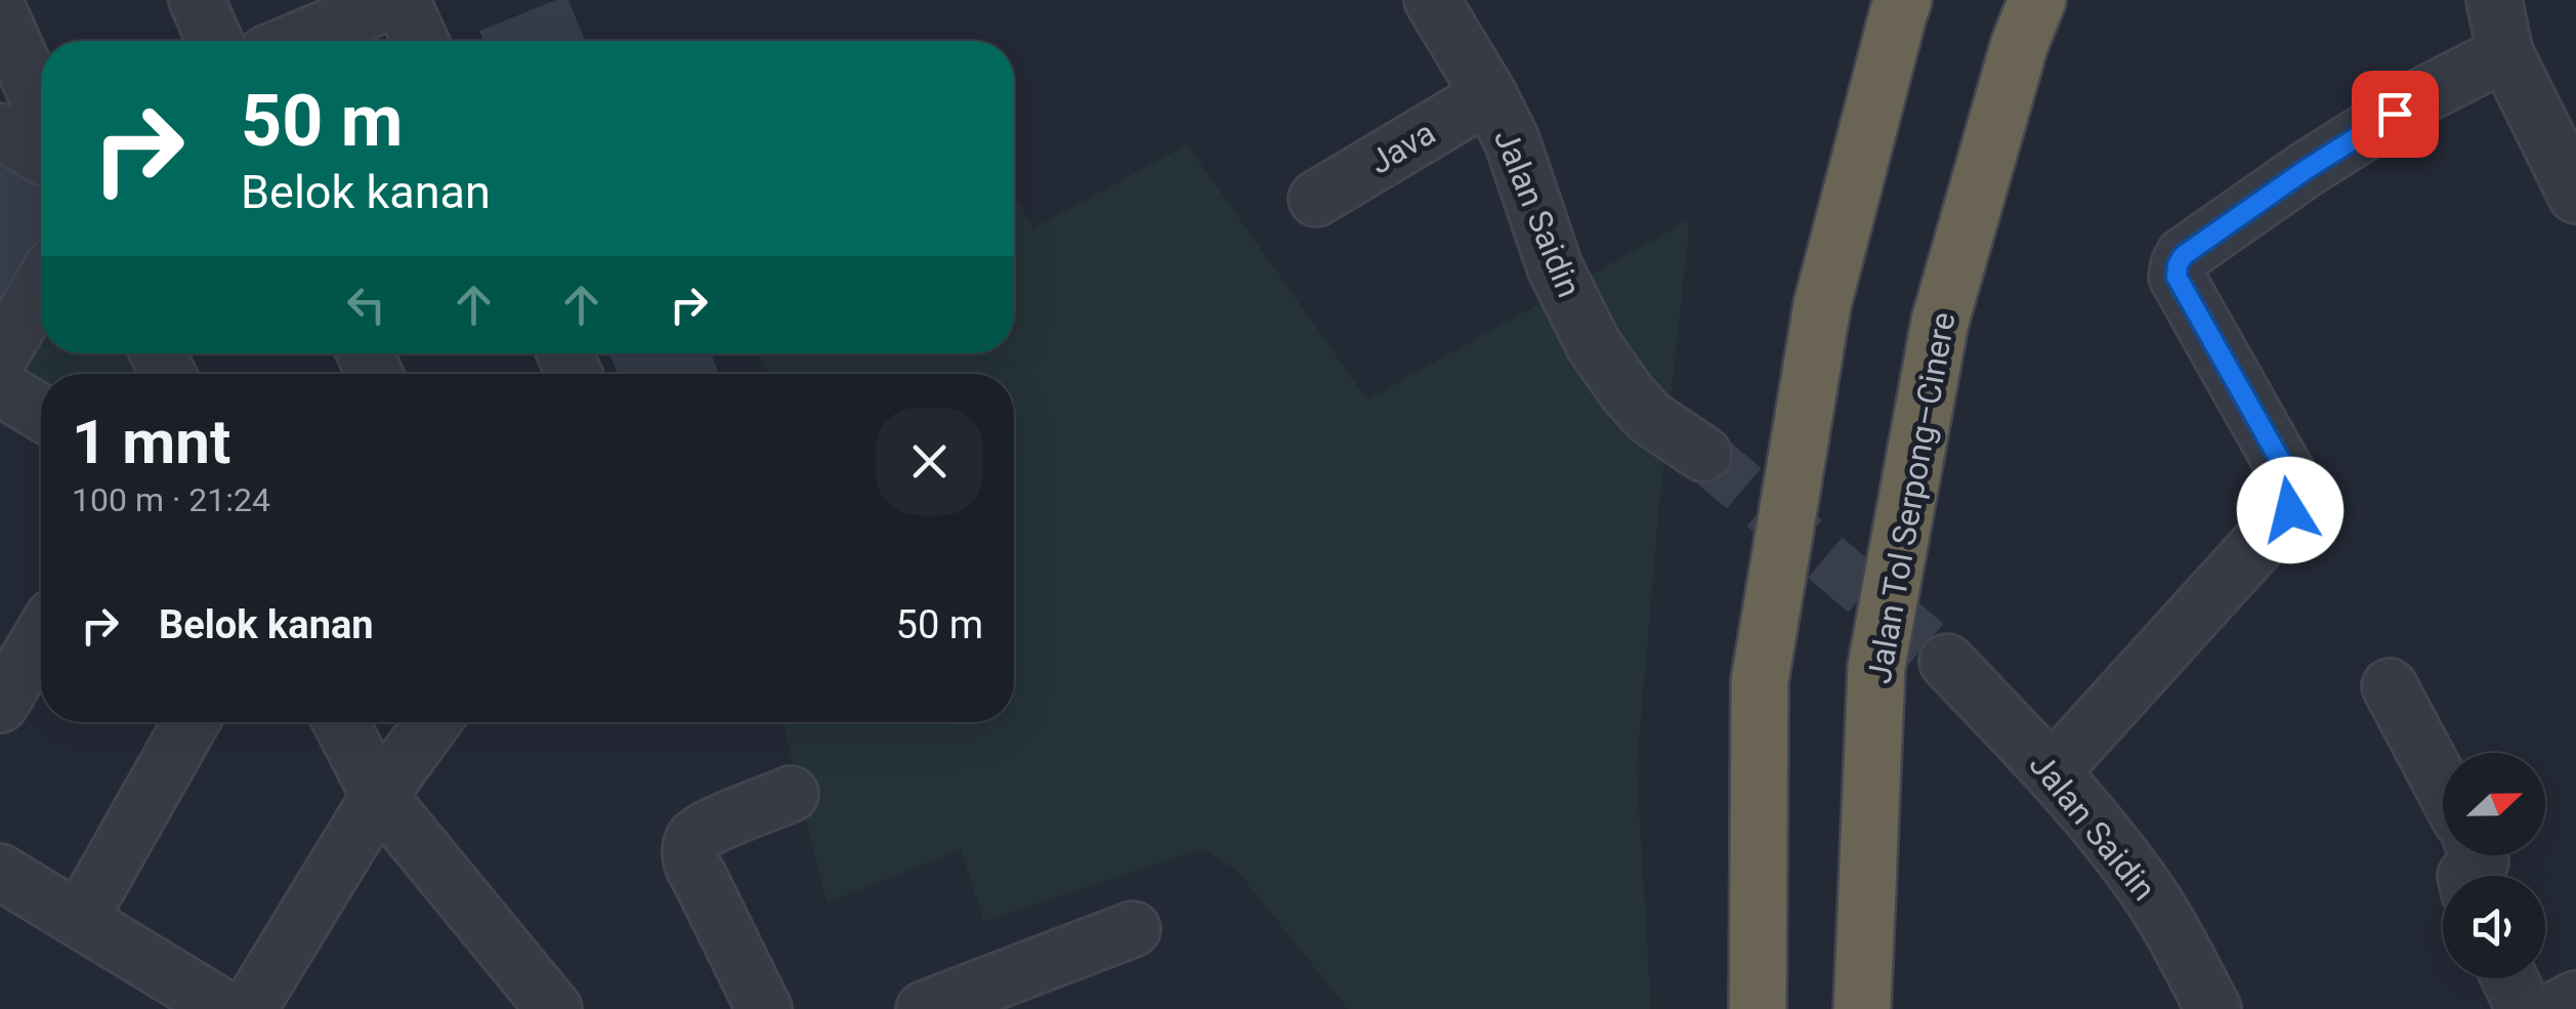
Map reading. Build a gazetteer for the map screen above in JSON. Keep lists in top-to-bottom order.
{
  "streets": {
    "highway": ["Jalan Tol Serpong–Cinere"],
    "street": ["Java", "Jalan Saidin"]
  },
  "crossings": [
    ["Java", "Jalan Saidin"]
  ],
  "north": "right",
  "page": {
    "turn": ["50 m", "Belok kanan"],
    "heading": ["1 mnt", "100 m · 21:24"],
    "list": [
      {
        "name": "Belok kanan",
        "value": "50 m"
      }
    ]
  }
}
